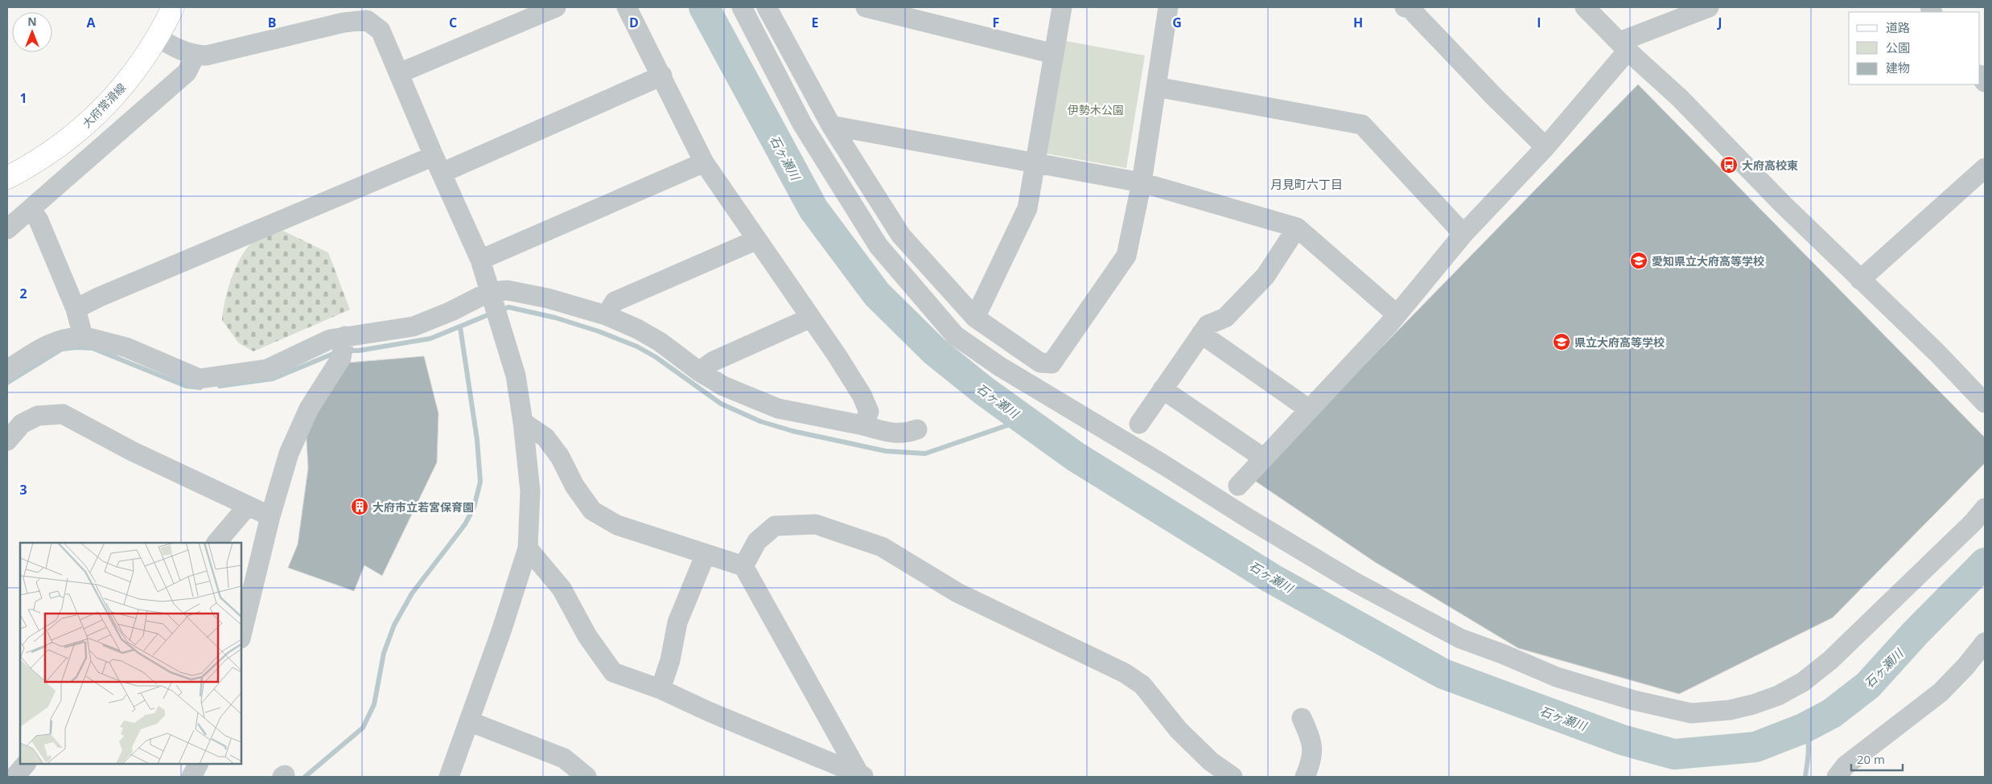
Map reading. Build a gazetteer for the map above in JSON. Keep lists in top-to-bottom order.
{
  "streets": {
    "main road": ["大府常滑線"]
  },
  "districts": ["月見町六丁目"],
  "water": ["石ヶ瀬川"],
  "parks": ["伊勢木公園"],
  "places": {
    "bus stop": ["大府高校東"],
    "school or university": ["愛知県立大府高等学校", "県立大府高等学校"],
    "building": ["大府市立若宮保育園"]
  },
  "legend": ["道路", "公園", "建物"],
  "scale_bar": "20 m",
  "north": "top",
  "grid": {
    "columns": [
      "A",
      "B",
      "C",
      "D",
      "E",
      "F",
      "G",
      "H",
      "I",
      "J"
    ],
    "rows": ["1", "2", "3"]
  }
}
